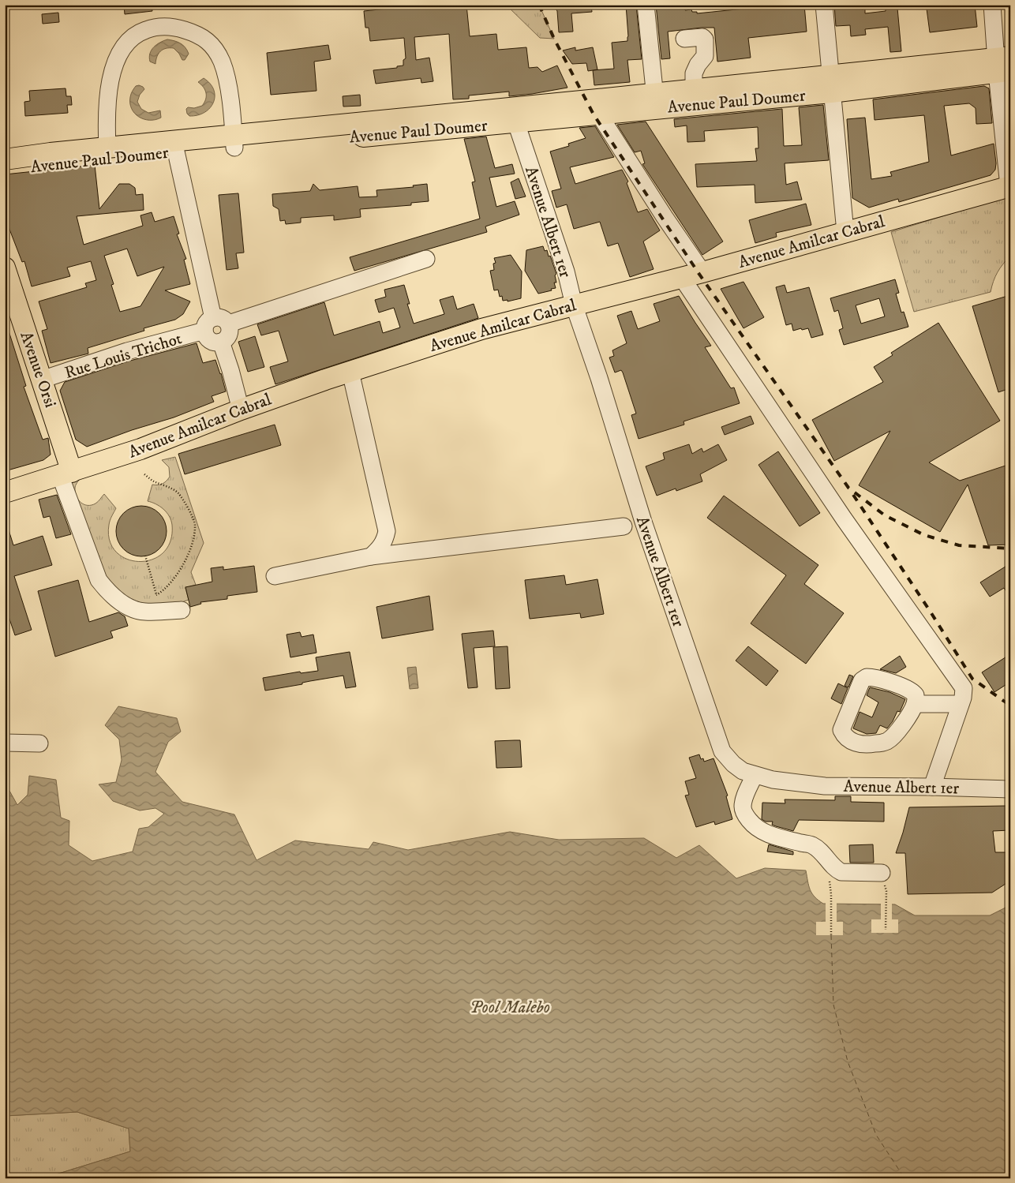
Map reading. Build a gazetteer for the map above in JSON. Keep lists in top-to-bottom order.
{
  "streets": {
    "main road": ["Avenue Paul Doumer", "Avenue Amilcar Cabral", "Avenue Orsi"],
    "street": ["Avenue Albert 1er", "Rue Louis Trichot"]
  },
  "crossings": [
    ["Avenue Paul Doumer", "Avenue Albert 1er"],
    ["Avenue Albert 1er", "Avenue Amilcar Cabral"],
    ["Avenue Amilcar Cabral", "Avenue Orsi"],
    ["Rue Louis Trichot", "Avenue Orsi"]
  ],
  "water": ["Pool Malebo"]
}
